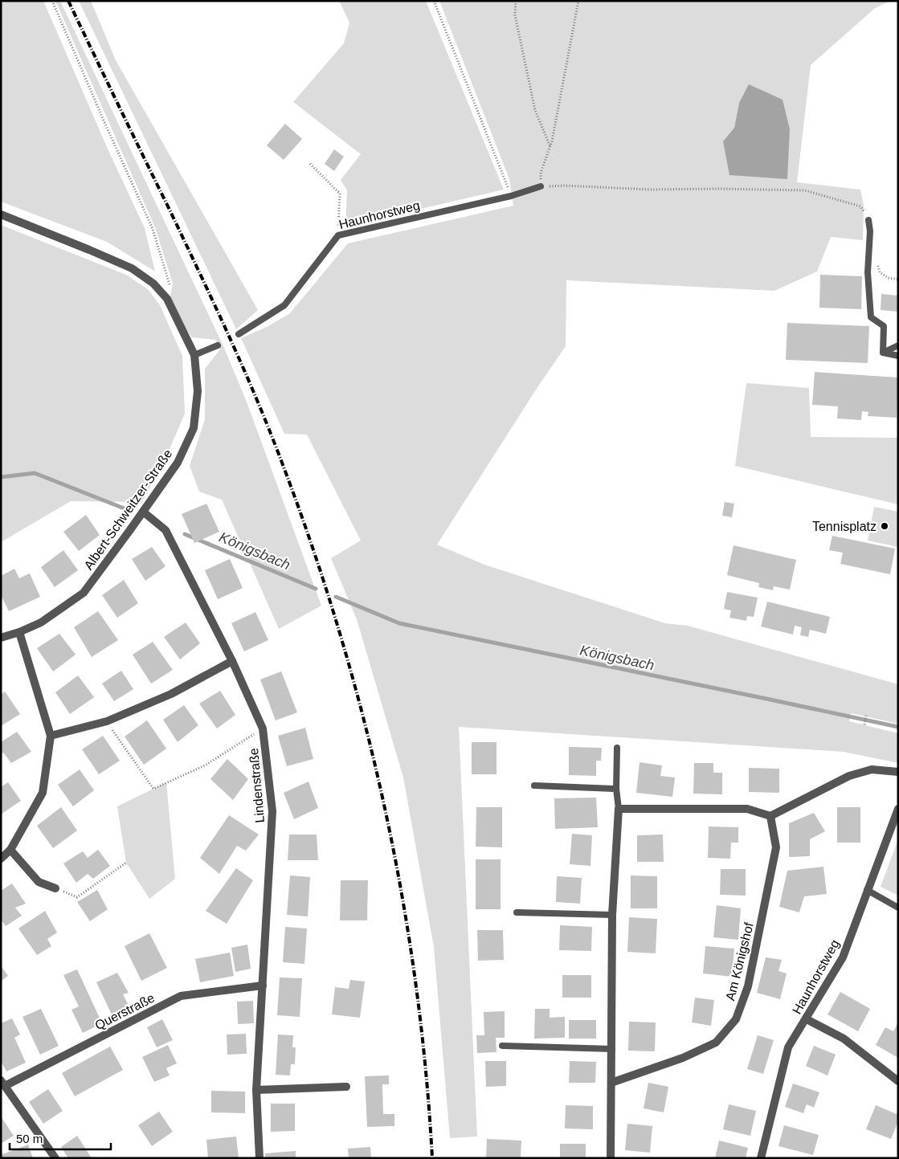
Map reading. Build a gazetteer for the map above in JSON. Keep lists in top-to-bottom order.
{
  "streets": {
    "street": [
      "Haunhorstweg",
      "Albert-Schweitzer-Straße",
      "Lindenstraße",
      "Am Königshof",
      "Querstraße"
    ]
  },
  "crossings": [
    ["Albert-Schweitzer-Straße", "Lindenstraße"],
    ["Lindenstraße", "Querstraße"]
  ],
  "water": ["Königsbach"],
  "places": ["Tennisplatz"],
  "scale_bar": "50 m"
}
